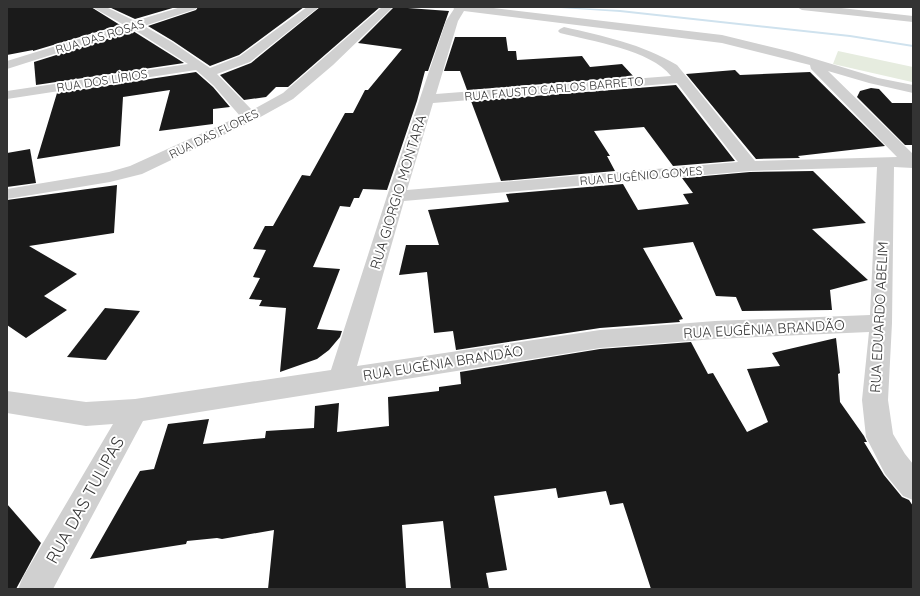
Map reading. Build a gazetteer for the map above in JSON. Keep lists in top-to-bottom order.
{
  "streets": {
    "street": [
      "RUA DAS ROSAS",
      "RUA DOS LÍRIOS",
      "RUA FAUSTO CARLOS BARRETO",
      "RUA DAS FLORES",
      "RUA EUGÊNIO GOMES",
      "RUA GIORGIO MONTARA",
      "RUA EDUARDO ABELIM",
      "RUA EUGÊNIA BRANDÃO",
      "RUA DAS TULIPAS"
    ]
  },
  "crossings": [
    ["RUA FAUSTO CARLOS BARRETO", "RUA GIORGIO MONTARA"],
    ["RUA EUGÊNIO GOMES", "RUA GIORGIO MONTARA"],
    ["RUA EUGÊNIO GOMES", "RUA EDUARDO ABELIM"],
    ["RUA GIORGIO MONTARA", "RUA EUGÊNIA BRANDÃO"],
    ["RUA EDUARDO ABELIM", "RUA EUGÊNIA BRANDÃO"],
    ["RUA EUGÊNIA BRANDÃO", "RUA DAS TULIPAS"]
  ]
}
